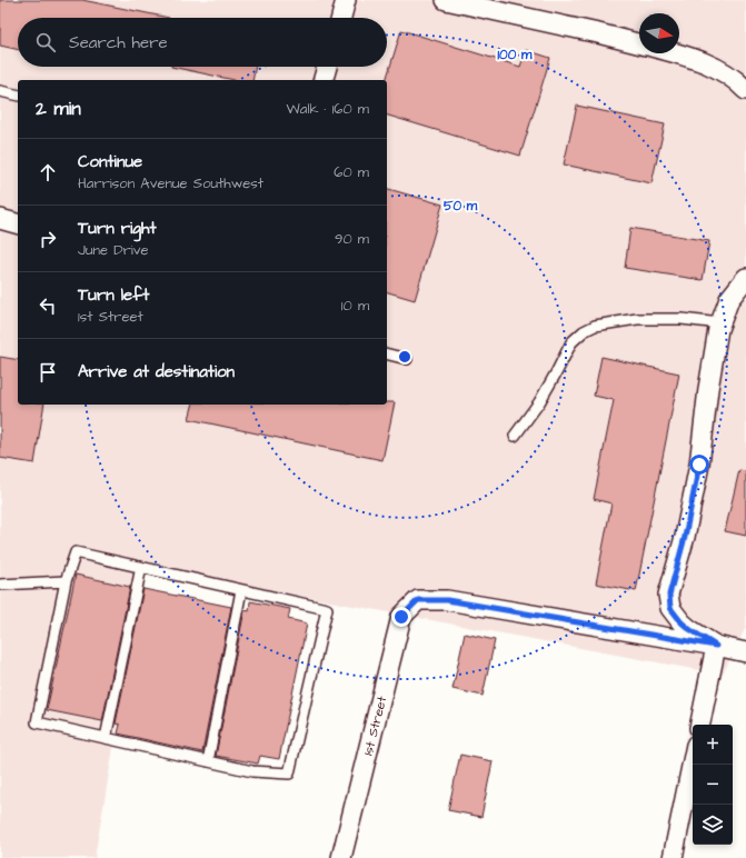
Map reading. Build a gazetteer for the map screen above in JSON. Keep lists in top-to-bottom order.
{
  "streets": {
    "street": ["1st Street"]
  },
  "north": "right",
  "page": {
    "search": "Search here",
    "heading": ["2 min", "Walk · 160 m"],
    "list": [
      ["Continue", "Harrison Avenue Southwest", "60 m"],
      ["Turn right", "June Drive", "90 m"],
      ["Turn left", "1st Street", "10 m"],
      "Arrive at destination"
    ],
    "map_buttons": ["+", "−"]
  },
  "rings": ["100 m", "50 m"]
}
